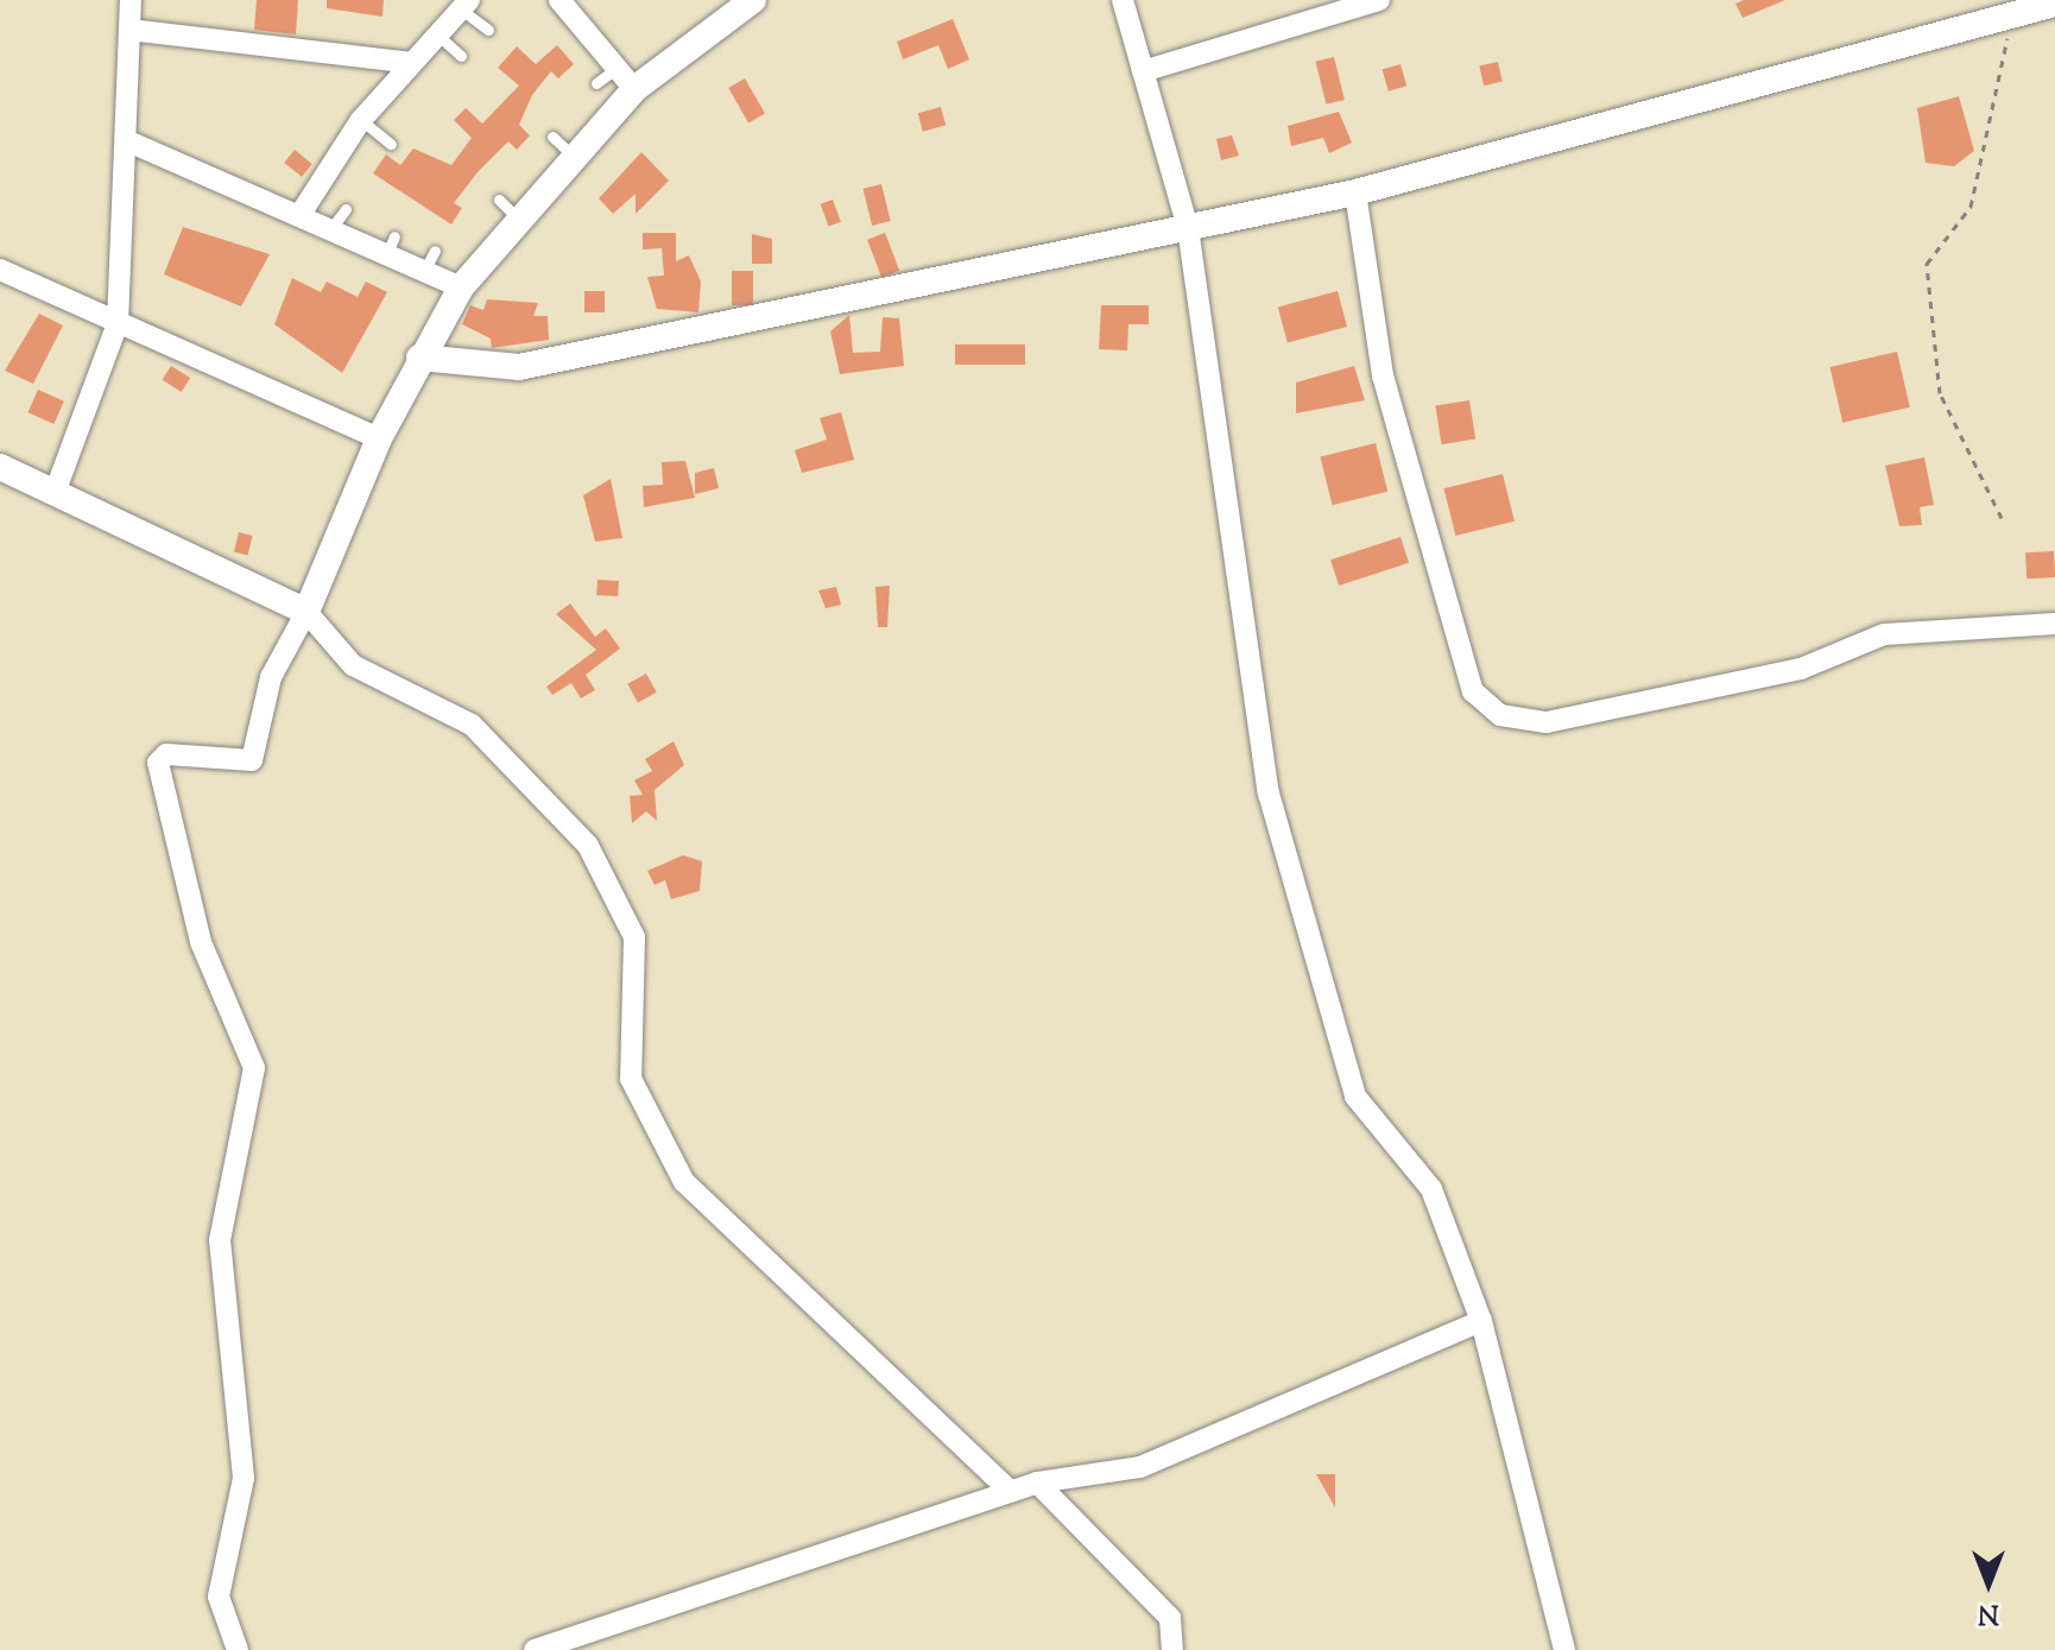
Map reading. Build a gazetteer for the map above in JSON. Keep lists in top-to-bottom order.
{
  "north": "bottom"
}
